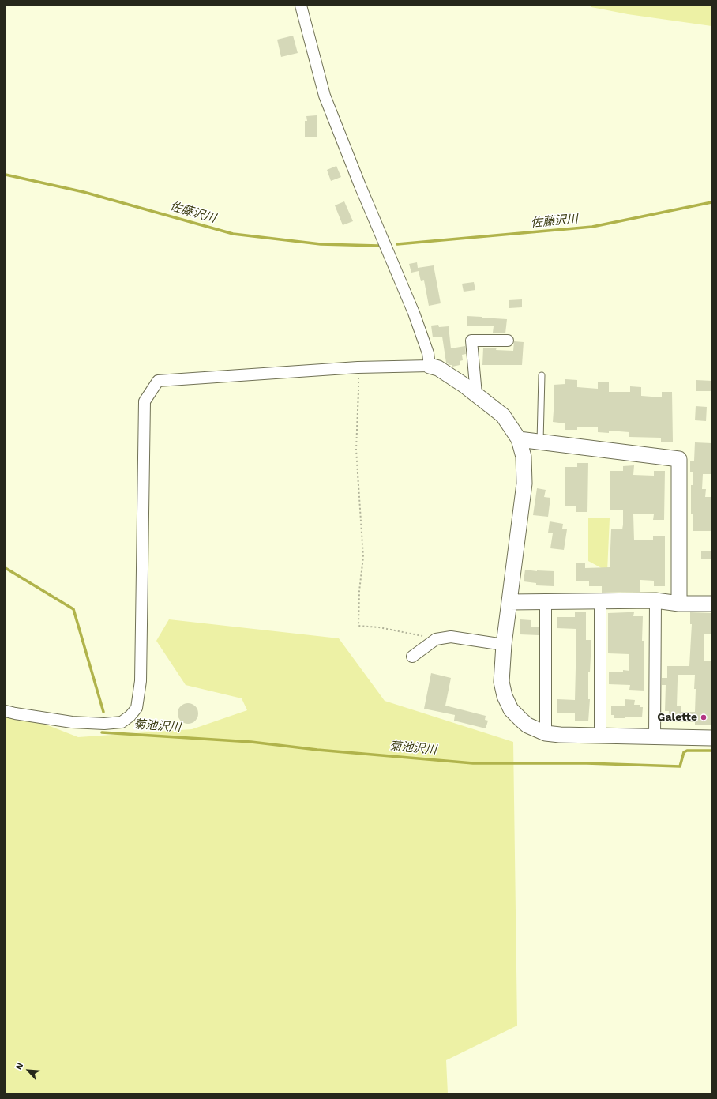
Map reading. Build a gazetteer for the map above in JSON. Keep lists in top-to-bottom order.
{
  "water": ["佐藤沢川", "菊池沢川"],
  "places": ["Galette"],
  "north": "top left"
}
